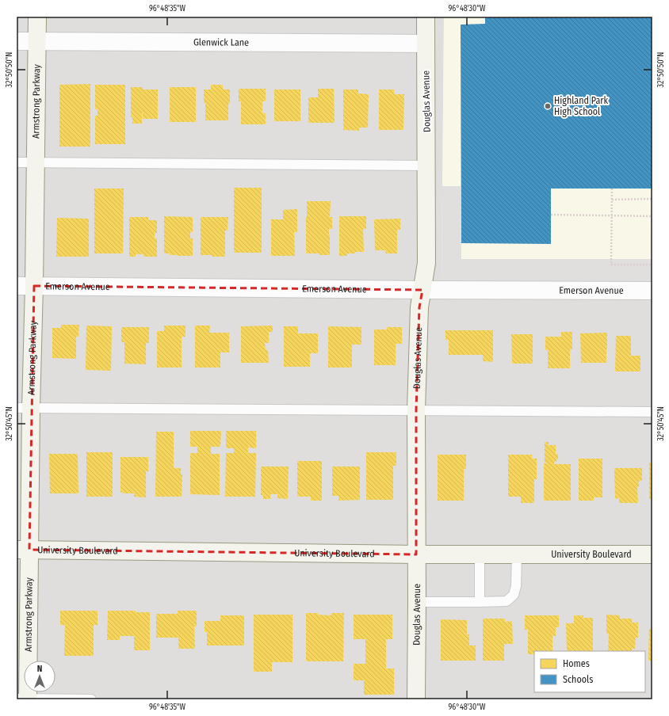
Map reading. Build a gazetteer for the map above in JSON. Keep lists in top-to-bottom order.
{
  "streets": {
    "street": [
      "Glenwick Lane",
      "Armstrong Parkway",
      "Douglas Avenue",
      "Emerson Avenue",
      "University Boulevard"
    ]
  },
  "crossings": [
    ["Glenwick Lane", "Armstrong Parkway"],
    ["Glenwick Lane", "Douglas Avenue"],
    ["Armstrong Parkway", "Emerson Avenue"],
    ["Armstrong Parkway", "University Boulevard"],
    ["Douglas Avenue", "Emerson Avenue"],
    ["Douglas Avenue", "University Boulevard"]
  ],
  "places": ["Highland Park High School"],
  "legend": ["Homes", "Schools"],
  "north": "top",
  "coordinates": [
    "96°48'35\"W",
    "96°48'30\"W",
    "32°50'50\"N",
    "32°50'45\"N"
  ]
}
